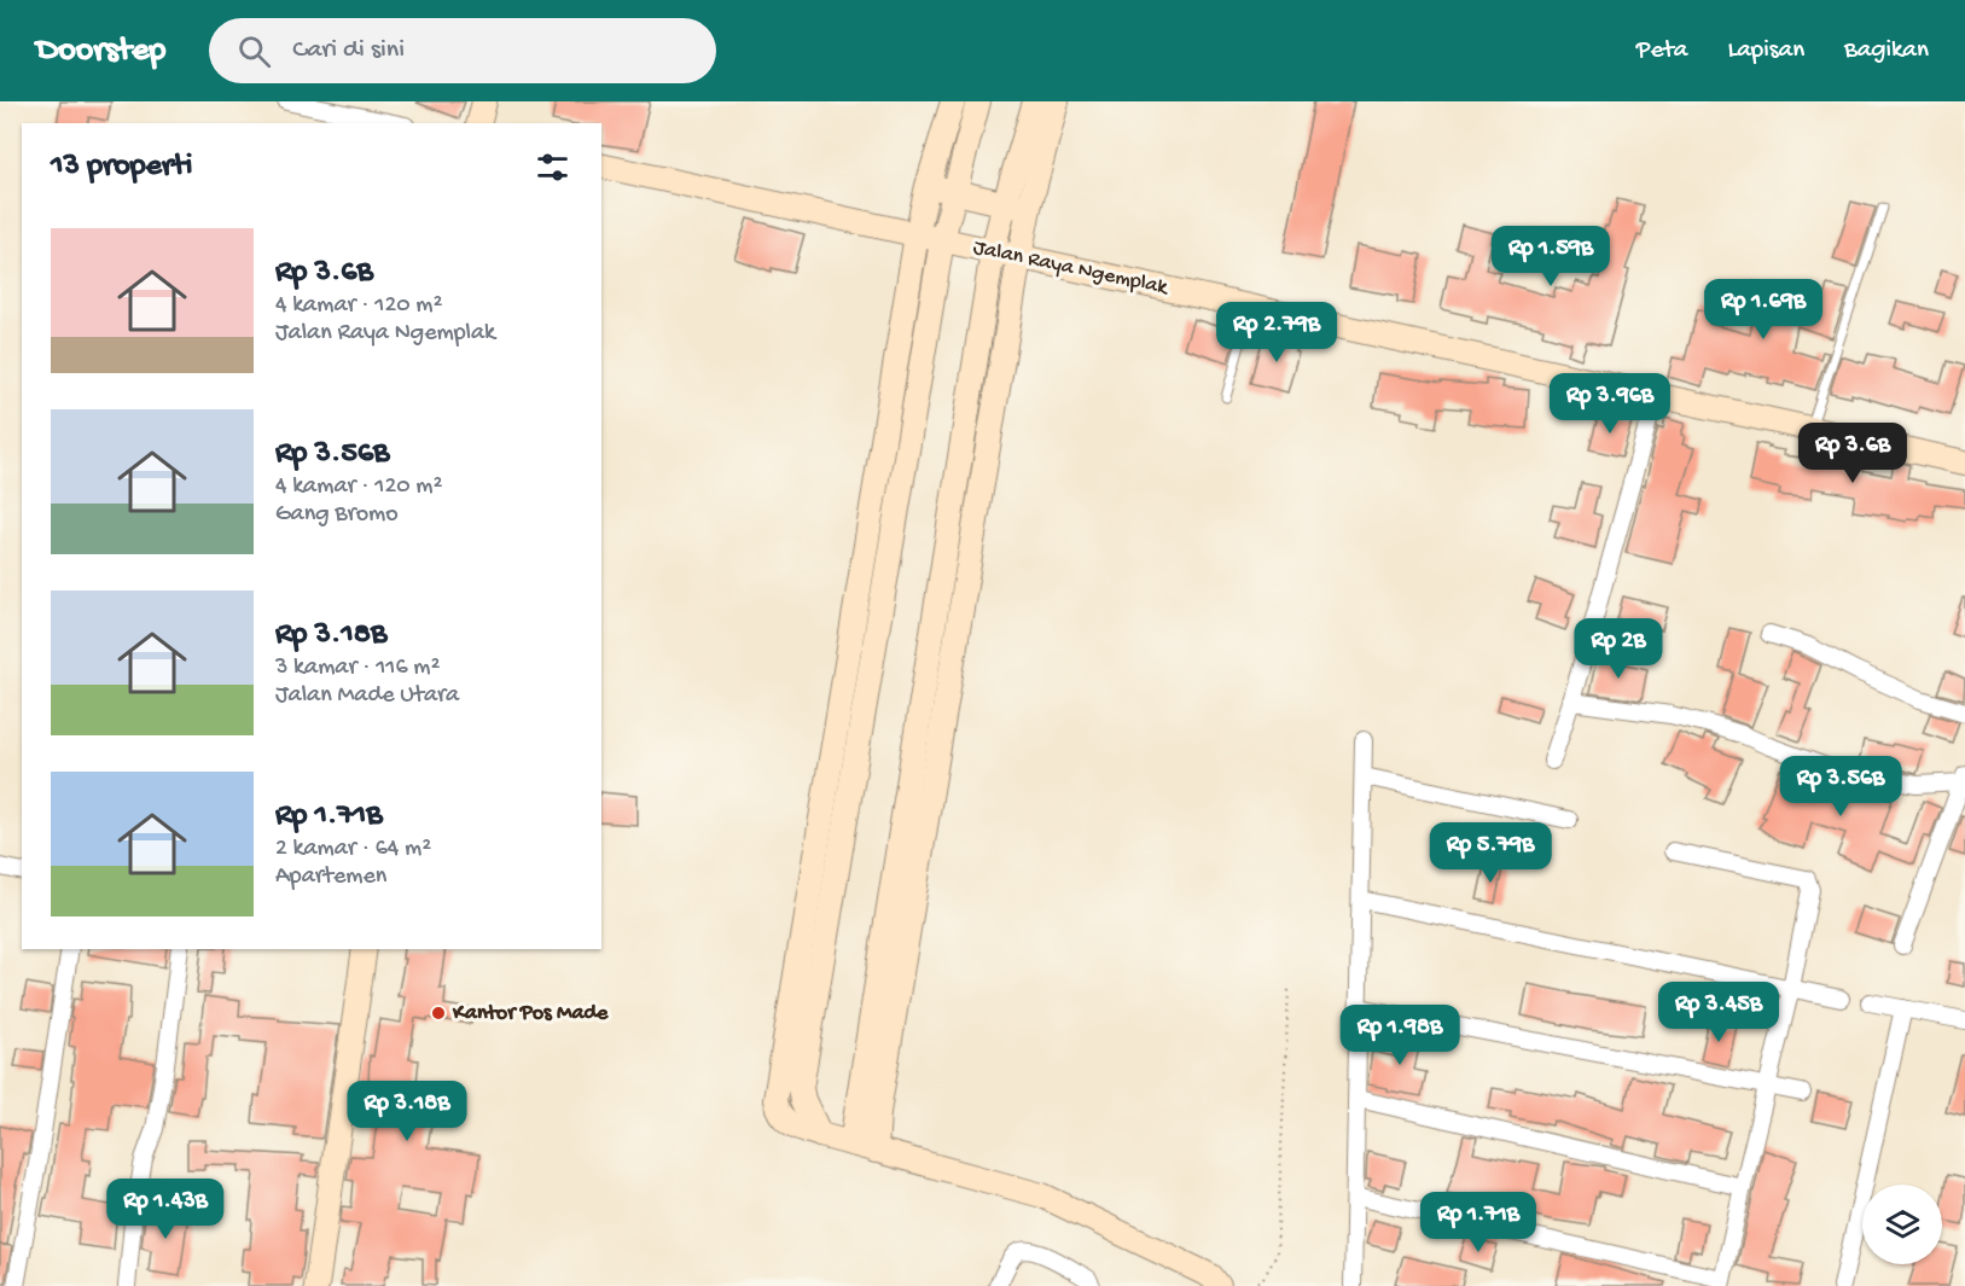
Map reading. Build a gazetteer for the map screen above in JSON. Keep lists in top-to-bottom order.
{
  "streets": {
    "main road": ["Jalan Raya Ngemplak"]
  },
  "places": ["Kantor Pos Made"],
  "page": {
    "header": "Doorstep",
    "search": "Cari di sini",
    "nav": ["Peta", "Lapisan", "Bagikan"],
    "heading": "13 properti",
    "list": [
      {
        "name": "Rp 3.6B",
        "note": "4 kamar · 120 m² · Jalan Raya Ngemplak"
      },
      {
        "name": "Rp 3.56B",
        "note": "4 kamar · 120 m² · Gang Bromo"
      },
      {
        "name": "Rp 3.18B",
        "note": "3 kamar · 116 m² · Jalan Made Utara"
      },
      {
        "name": "Rp 1.71B",
        "note": "2 kamar · 64 m² · Apartemen"
      }
    ],
    "price": [
      "Rp 1.59B",
      "Rp 1.69B",
      "Rp 2.79B",
      "Rp 3.96B",
      "Rp 3.6B",
      "Rp 2B",
      "Rp 3.56B",
      "Rp 5.79B",
      "Rp 3.45B",
      "Rp 1.98B",
      "Rp 3.18B",
      "Rp 1.43B",
      "Rp 1.71B"
    ]
  }
}
